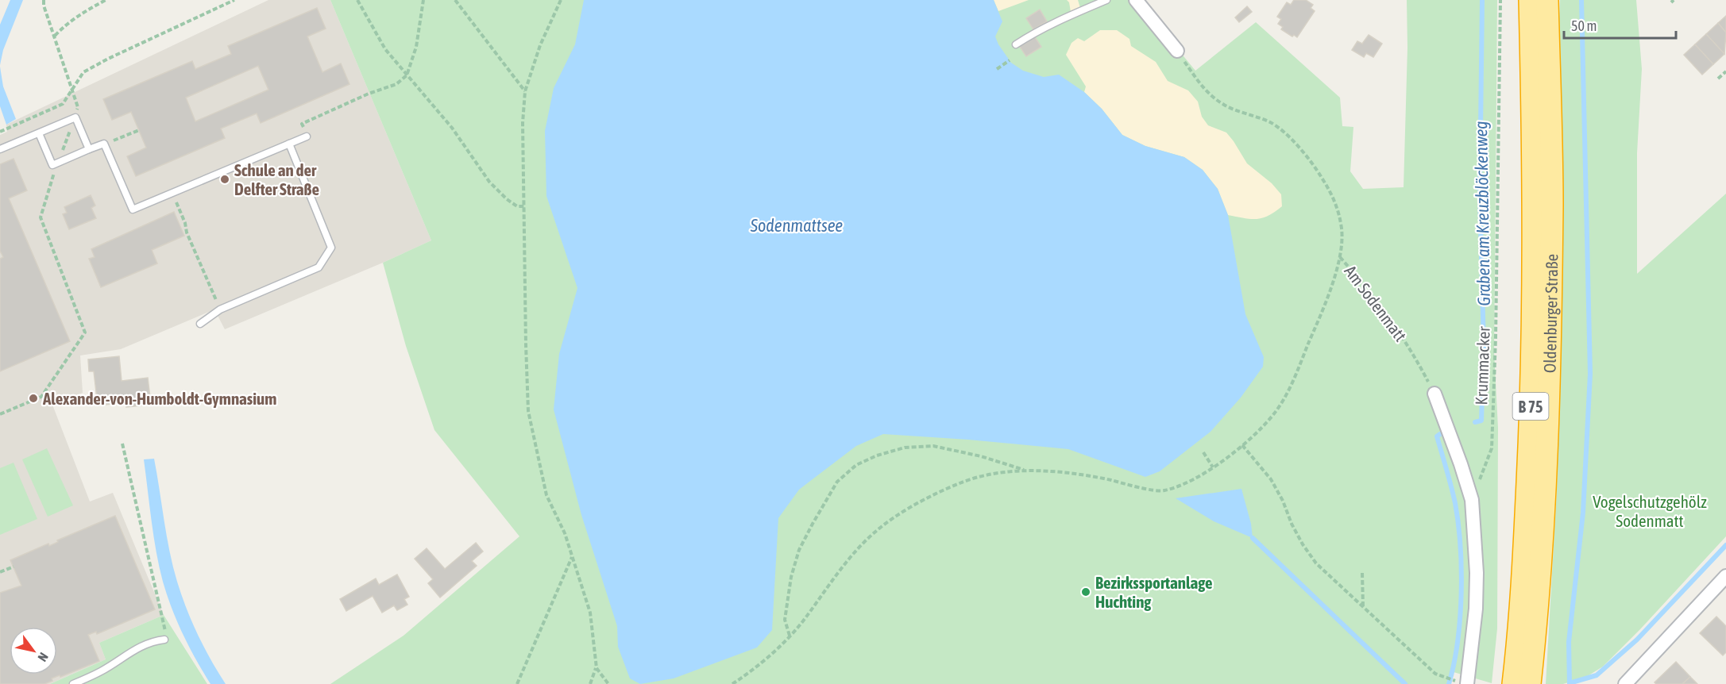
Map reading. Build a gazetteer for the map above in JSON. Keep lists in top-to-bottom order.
{
  "streets": {
    "highway": ["Oldenburger Straße", "B 75"],
    "path": ["Am Sodenmatt", "Krummacker"]
  },
  "water": ["Graben am Kreuzblöckenweg", "Sodenmattsee"],
  "parks": ["Vogelschutzgehölz Sodenmatt"],
  "places": ["Schule an der Delfter Straße", "Alexander-von-Humboldt-Gymnasium", "Bezirkssportanlage Huchting"],
  "scale_bar": "50 m",
  "north": "bottom right"
}
